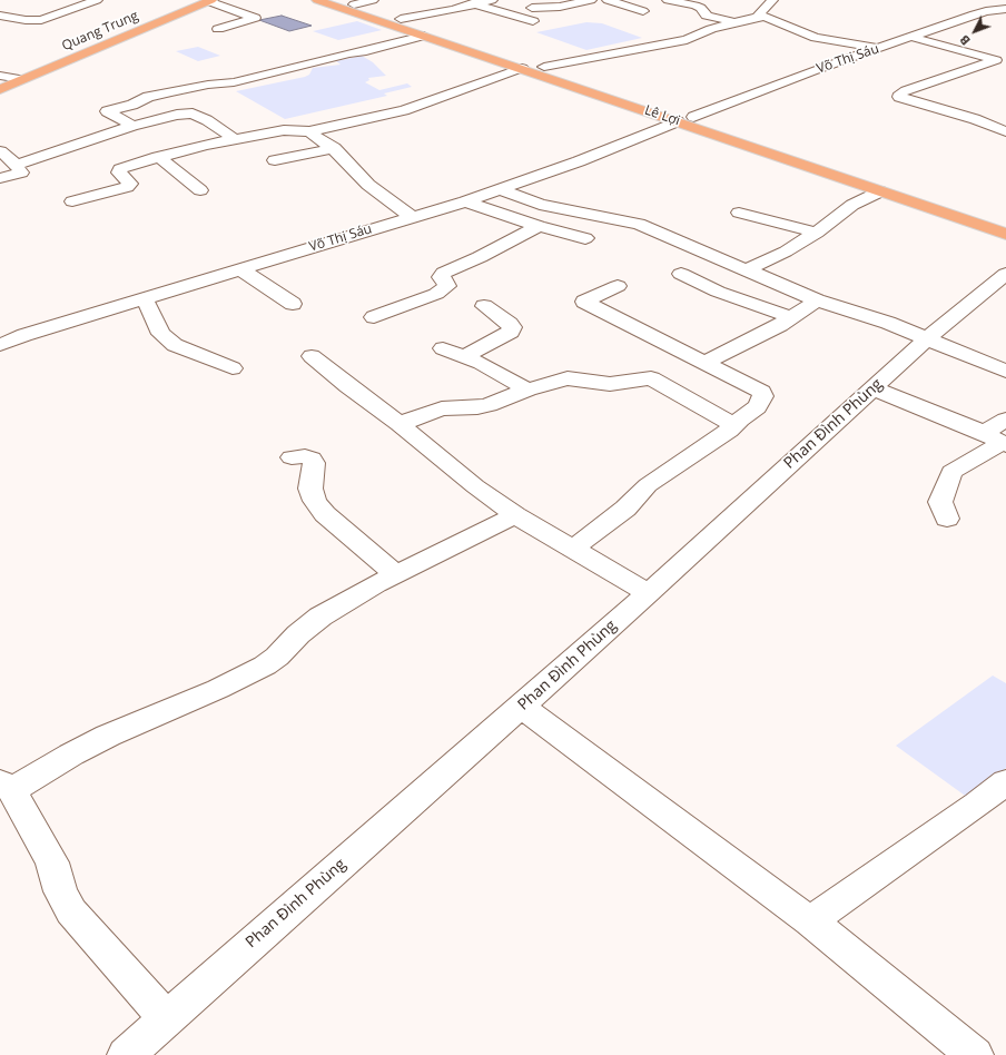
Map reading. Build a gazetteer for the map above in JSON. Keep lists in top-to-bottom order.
{
  "streets": {
    "main road": ["Quang Trung", "Lê Lợi"],
    "street": ["Võ Thị Sáu", "Phan Đình Phùng"]
  },
  "crossings": [
    ["Võ Thị Sáu", "Lê Lợi"]
  ],
  "north": "bottom left"
}
